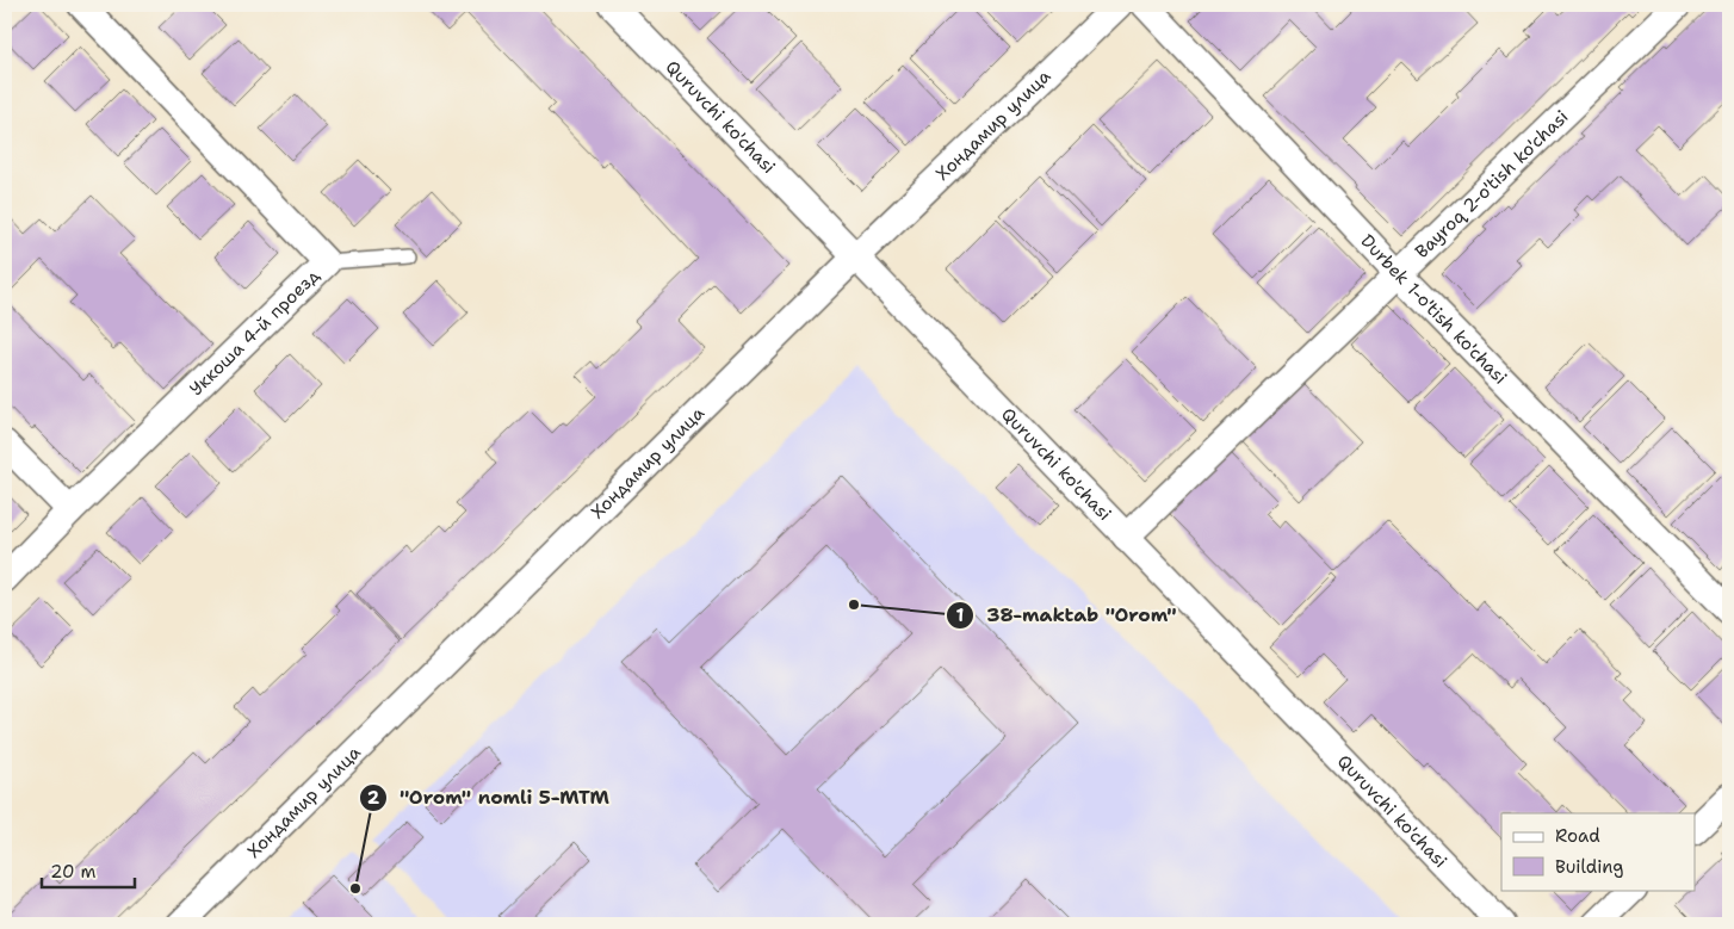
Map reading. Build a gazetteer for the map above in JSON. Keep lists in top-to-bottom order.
{
  "streets": {
    "street": [
      "Quruvchi ko'chasi",
      "Хондамир улица",
      "Bayroq 2-o'tish ko'chasi",
      "Durbek 1-o'tish ko'chasi",
      "Уккоша 4-й проезд"
    ]
  },
  "crossings": [
    ["Quruvchi ko'chasi", "Хондамир улица"],
    ["Quruvchi ko'chasi", "Bayroq 2-o'tish ko'chasi"],
    ["Bayroq 2-o'tish ko'chasi", "Durbek 1-o'tish ko'chasi"]
  ],
  "places": ["38-maktab \"Orom\"", "\"Orom\" nomli 5-MTM"],
  "legend": ["Road", "Building"],
  "scale_bar": "20 m"
}
